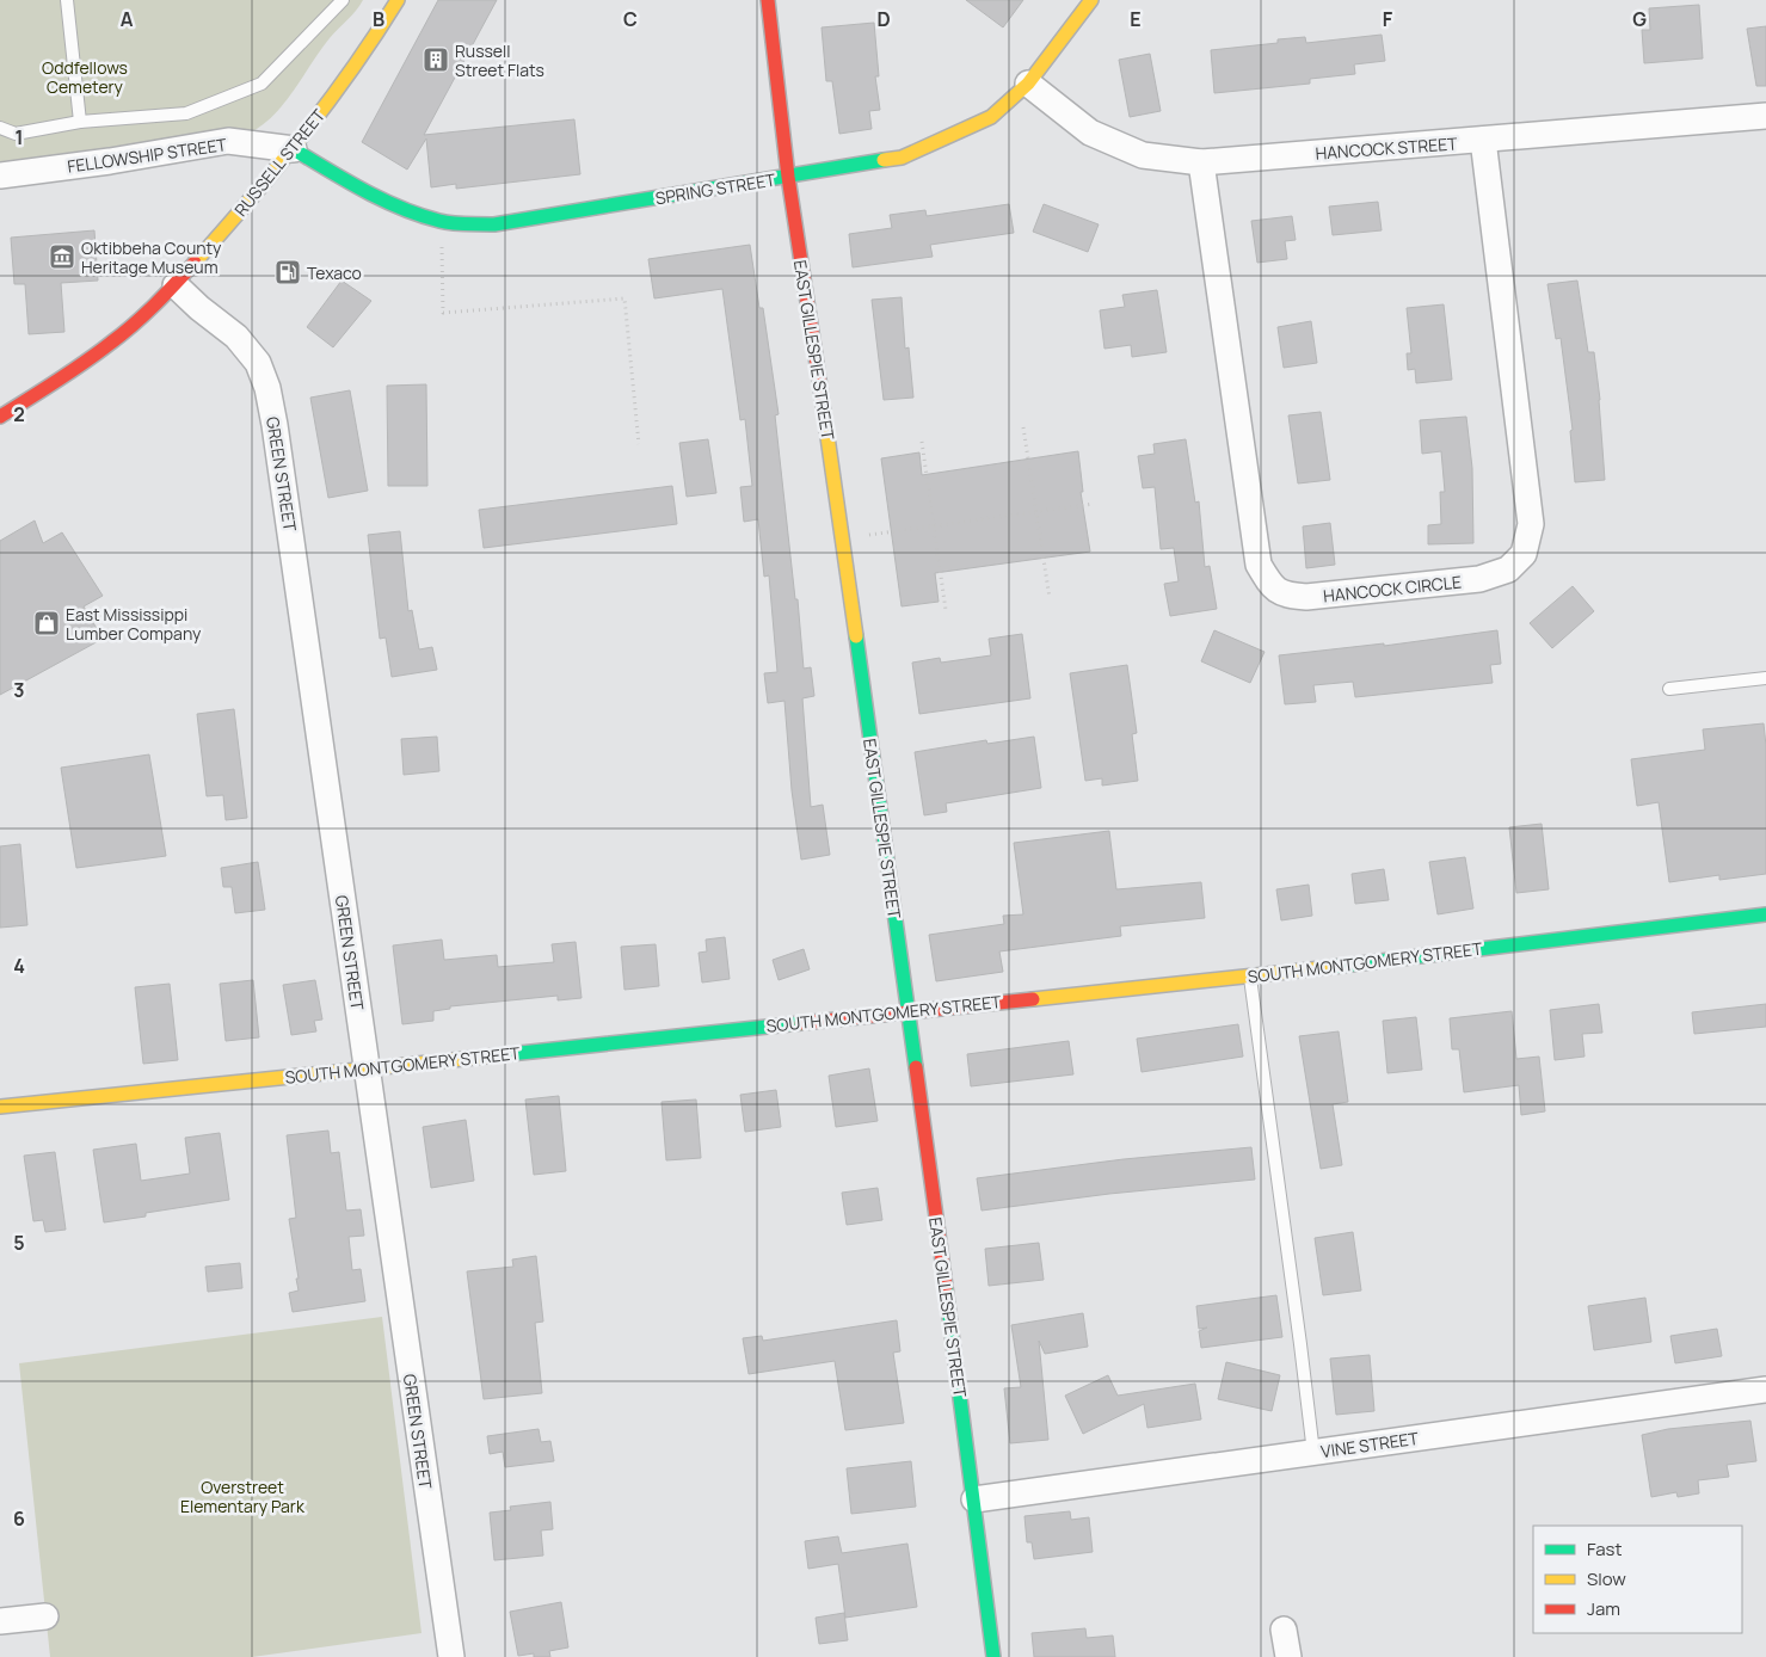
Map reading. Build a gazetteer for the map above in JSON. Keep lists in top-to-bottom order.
{
  "streets": {
    "street": [
      "HANCOCK STREET",
      "FELLOWSHIP STREET",
      "RUSSELL STREET",
      "SPRING STREET",
      "EAST GILLESPIE STREET",
      "GREEN STREET",
      "HANCOCK CIRCLE",
      "SOUTH MONTGOMERY STREET",
      "VINE STREET"
    ]
  },
  "crossings": [
    ["HANCOCK STREET", "SPRING STREET"],
    ["HANCOCK STREET", "HANCOCK CIRCLE"],
    ["FELLOWSHIP STREET", "RUSSELL STREET"],
    ["FELLOWSHIP STREET", "SPRING STREET"],
    ["RUSSELL STREET", "SPRING STREET"],
    ["RUSSELL STREET", "GREEN STREET"],
    ["SPRING STREET", "EAST GILLESPIE STREET"],
    ["EAST GILLESPIE STREET", "SOUTH MONTGOMERY STREET"],
    ["EAST GILLESPIE STREET", "VINE STREET"],
    ["GREEN STREET", "SOUTH MONTGOMERY STREET"]
  ],
  "parks": ["Oddfellows Cemetery", "Overstreet Elementary Park"],
  "places": {
    "building": ["Russell Street Flats"],
    "museum": ["Oktibbeha County Heritage Museum"],
    "fuel station": ["Texaco"],
    "shop": ["East Mississippi Lumber Company"]
  },
  "legend": ["Fast", "Slow", "Jam"],
  "grid": {
    "columns": [
      "A",
      "B",
      "C",
      "D",
      "E",
      "F",
      "G"
    ],
    "rows": [
      "1",
      "2",
      "3",
      "4",
      "5",
      "6"
    ]
  }
}
